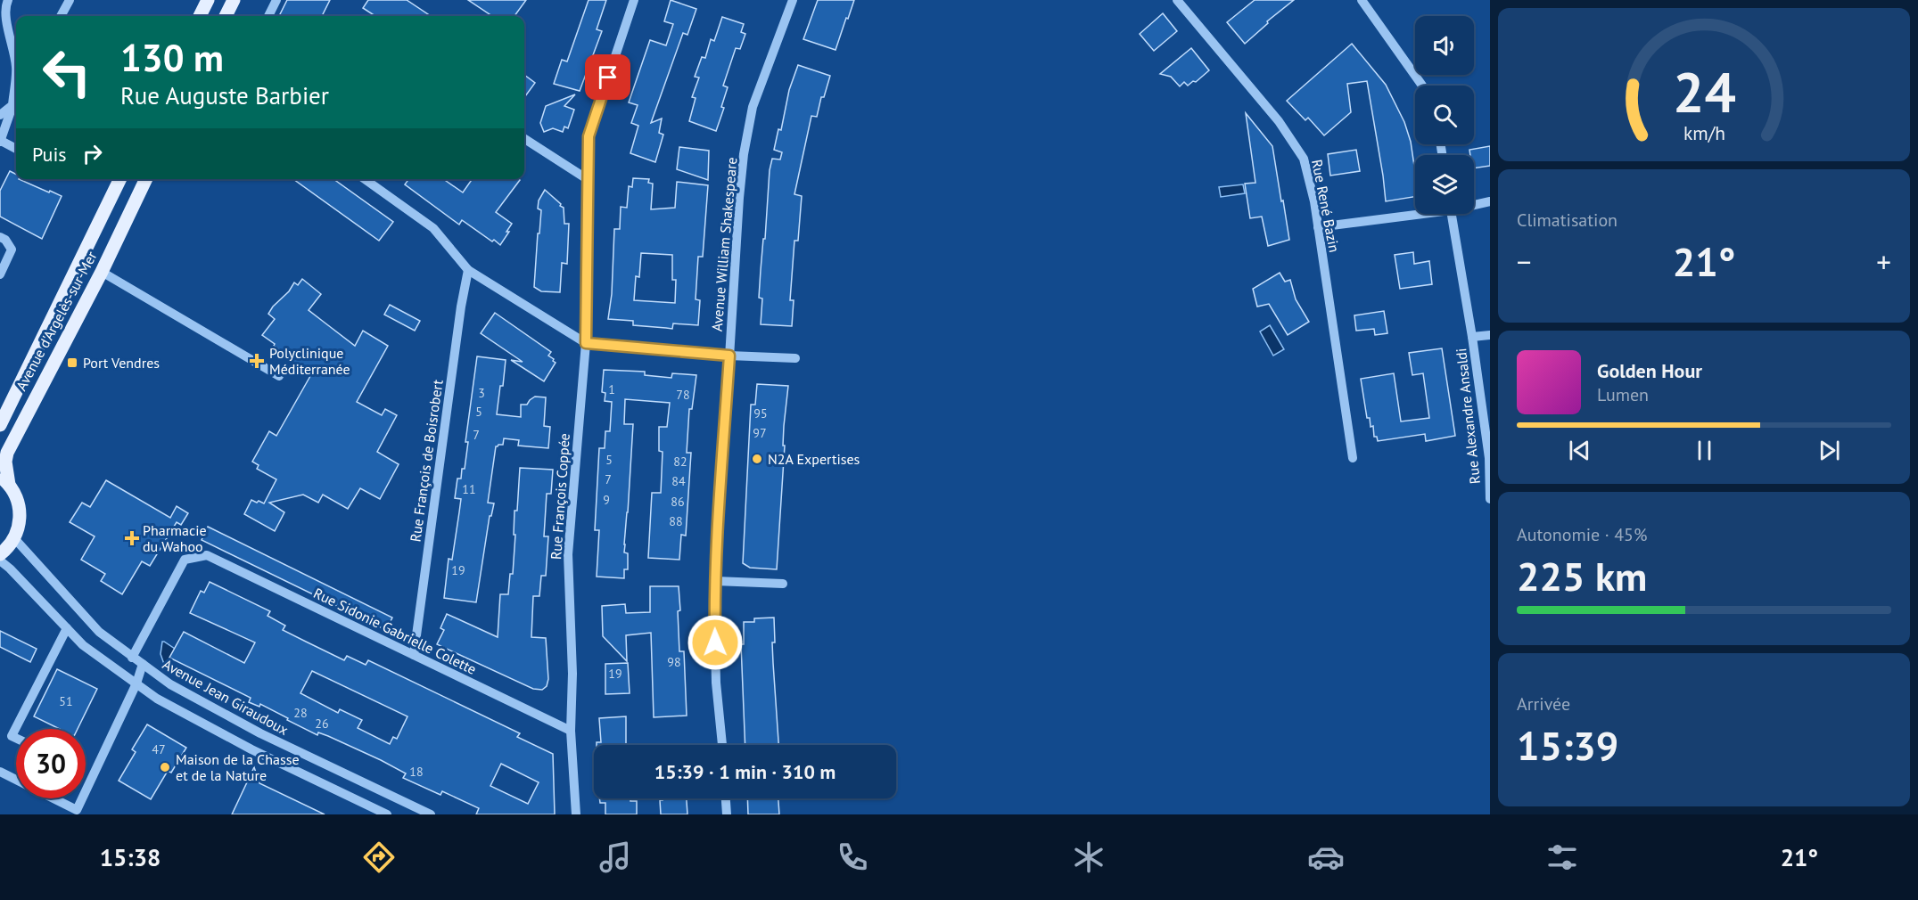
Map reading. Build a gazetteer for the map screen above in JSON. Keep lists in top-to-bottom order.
{
  "streets": {
    "main road": ["Avenue d'Argelès-sur-Mer"],
    "street": [
      "Rue René Bazin",
      "Avenue William Shakespeare",
      "Rue Alexandre Ansaldi",
      "Rue François de Boisrobert",
      "Rue François Coppée",
      "Rue Sidonie Gabrielle Colette",
      "Avenue Jean Giraudoux"
    ]
  },
  "crossings": [
    ["Avenue d'Argelès-sur-Mer", "Avenue Jean Giraudoux"],
    ["Rue François de Boisrobert", "Rue Sidonie Gabrielle Colette"],
    ["Rue François Coppée", "Rue Sidonie Gabrielle Colette"],
    ["Rue Sidonie Gabrielle Colette", "Avenue Jean Giraudoux"]
  ],
  "places": {
    "health": ["Polyclinique Méditerranée", "Pharmacie du Wahoo"],
    "transit": ["Port Vendres"],
    "other": ["N2A Expertises", "Maison de la Chasse et de la Nature"]
  },
  "house_numbers": [
    "1",
    "3",
    "78",
    "5",
    "95",
    "97",
    "7",
    "5",
    "82",
    "7",
    "84",
    "11",
    "9",
    "86",
    "88",
    "19",
    "98",
    "19",
    "51",
    "28",
    "26",
    "47",
    "18"
  ],
  "page": {
    "turn": ["130 m", "Rue Auguste Barbier"],
    "then": "Puis",
    "tile": [
      "Climatisation",
      ["Autonomie · 45%", "225 km"],
      ["Arrivée", "15:39"]
    ],
    "heat": ["−", "21°", "+"],
    "song": ["Golden Hour", "Lumen"],
    "limit": "30",
    "trip": "15:39 · 1 min · 310 m",
    "tabs": ["15:38", "21°"],
    "gauge": ["24", "km/h"]
  }
}
